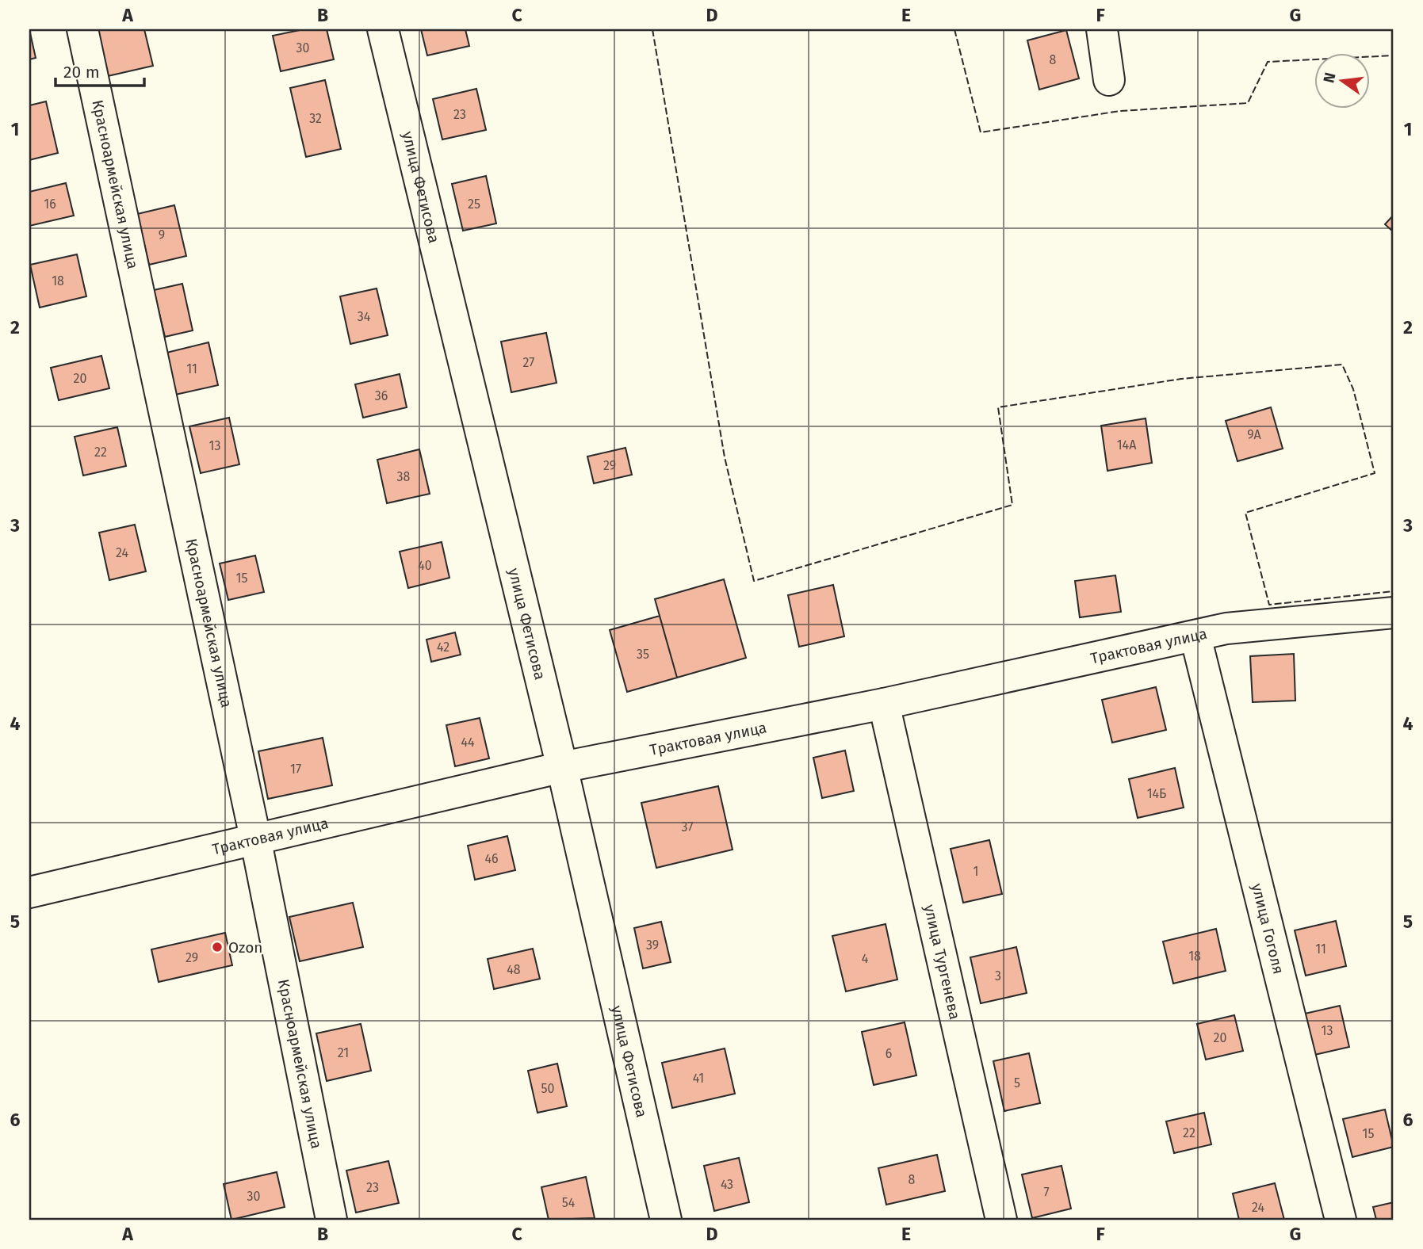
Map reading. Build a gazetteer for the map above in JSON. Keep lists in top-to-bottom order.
{
  "streets": {
    "street": [
      "Красноармейская улица",
      "улица Фетисова",
      "Трактовая улица",
      "улица Гоголя",
      "улица Тургенева"
    ]
  },
  "crossings": [
    ["Красноармейская улица", "Трактовая улица"],
    ["улица Фетисова", "Трактовая улица"],
    ["Трактовая улица", "улица Гоголя"],
    ["Трактовая улица", "улица Тургенева"]
  ],
  "places": ["Ozon"],
  "house_numbers": [
    "30",
    "8",
    "23",
    "32",
    "16",
    "25",
    "9",
    "18",
    "34",
    "27",
    "11",
    "20",
    "36",
    "9А",
    "14А",
    "13",
    "22",
    "29",
    "38",
    "24",
    "40",
    "15",
    "42",
    "35",
    "44",
    "17",
    "14Б",
    "37",
    "46",
    "1",
    "39",
    "11",
    "18",
    "29",
    "4",
    "48",
    "3",
    "13",
    "20",
    "21",
    "6",
    "41",
    "5",
    "50",
    "22",
    "15",
    "8",
    "43",
    "23",
    "7",
    "30",
    "54",
    "24"
  ],
  "scale_bar": "20 m",
  "north": "left",
  "grid": {
    "columns": [
      "A",
      "B",
      "C",
      "D",
      "E",
      "F",
      "G"
    ],
    "rows": [
      "1",
      "2",
      "3",
      "4",
      "5",
      "6"
    ]
  }
}
